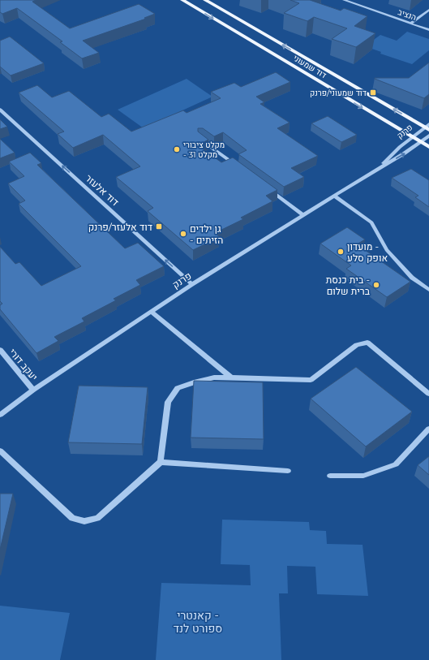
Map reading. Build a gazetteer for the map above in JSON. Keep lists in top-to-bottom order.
{
  "streets": {
    "main road": ["דוד שמעוני"],
    "street": [
      "הנציב",
      "פרנק",
      "דוד אלעזר",
      "יעקב דורי"
    ]
  },
  "crossings": [
    ["דוד שמעוני", "פרנק"],
    ["פרנק", "דוד אלעזר"],
    ["פרנק", "יעקב דורי"]
  ],
  "one_way": ["דוד אלעזר"],
  "parks": ["קאנטרי - ספורט לנד"],
  "places": {
    "transit": ["דוד שמעוני/פרנק", "דוד אלעזר/פרנק"],
    "other": [
      "מקלט ציבורי - מקלט 31",
      "גן ילדים - הזיתים",
      "מועדון - אופק סלע",
      "בית כנסת - ברית שלום"
    ]
  }
}
